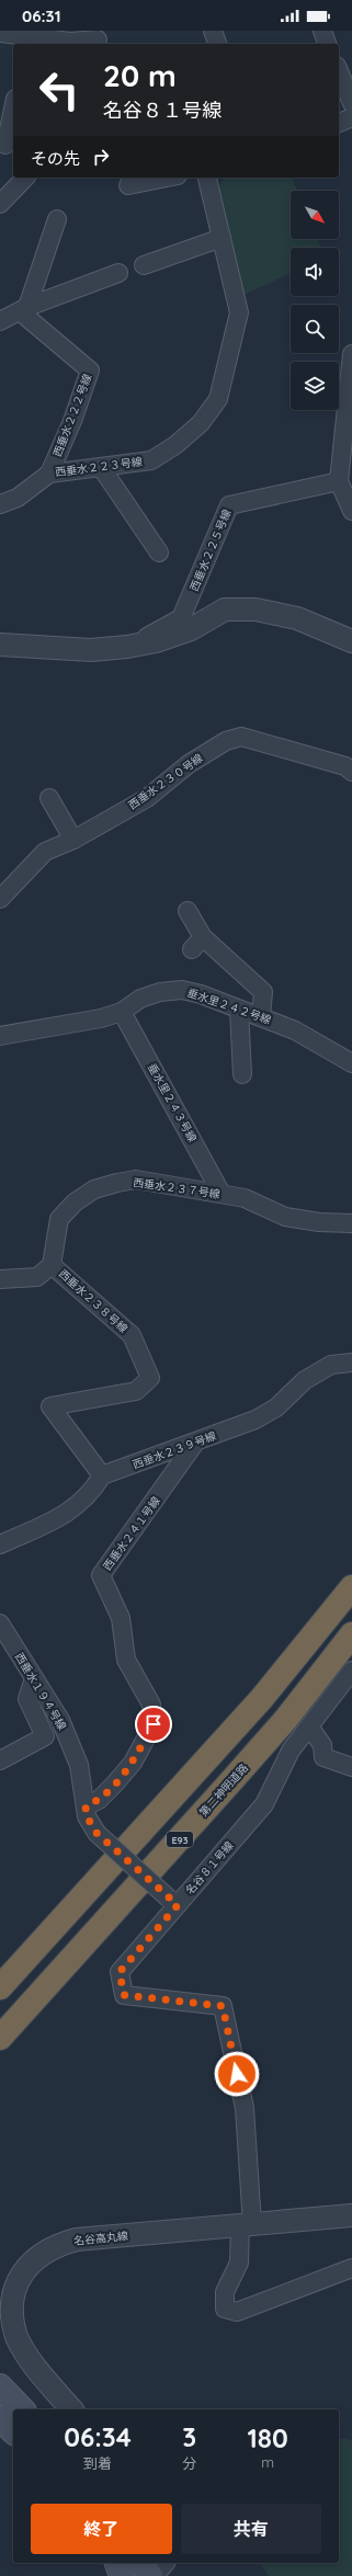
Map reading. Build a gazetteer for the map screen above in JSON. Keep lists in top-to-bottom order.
{
  "streets": {
    "highway": ["第二神明道路", "E93"],
    "street": [
      "西垂水２２２号線",
      "西垂水２２３号線",
      "西垂水２２５号線",
      "西垂水２３０号線",
      "垂水里２４２号線",
      "垂水里２４３号線",
      "西垂水２３７号線",
      "西垂水２３８号線",
      "西垂水２３９号線",
      "西垂水２４１号線",
      "西垂水１９４号線",
      "名谷８１号線",
      "名谷高丸線"
    ]
  },
  "crossings": [
    ["西垂水２２２号線", "西垂水２２３号線"],
    ["垂水里２４２号線", "垂水里２４３号線"],
    ["垂水里２４３号線", "西垂水２３７号線"],
    ["西垂水２３７号線", "西垂水２３８号線"],
    ["西垂水２３８号線", "西垂水２３９号線"],
    ["西垂水２３９号線", "西垂水２４１号線"],
    ["西垂水２４１号線", "西垂水１９４号線"],
    ["西垂水１９４号線", "名谷８１号線"],
    ["名谷８１号線", "名谷高丸線"]
  ],
  "north": "bottom right",
  "page": {
    "status": "06:31",
    "turn": ["20 m", "名谷８１号線"],
    "then": "その先",
    "eta": [
      "06:34",
      "到着",
      "3",
      "分",
      "180",
      "m"
    ],
    "buttons": ["終了", "共有"]
  }
}
